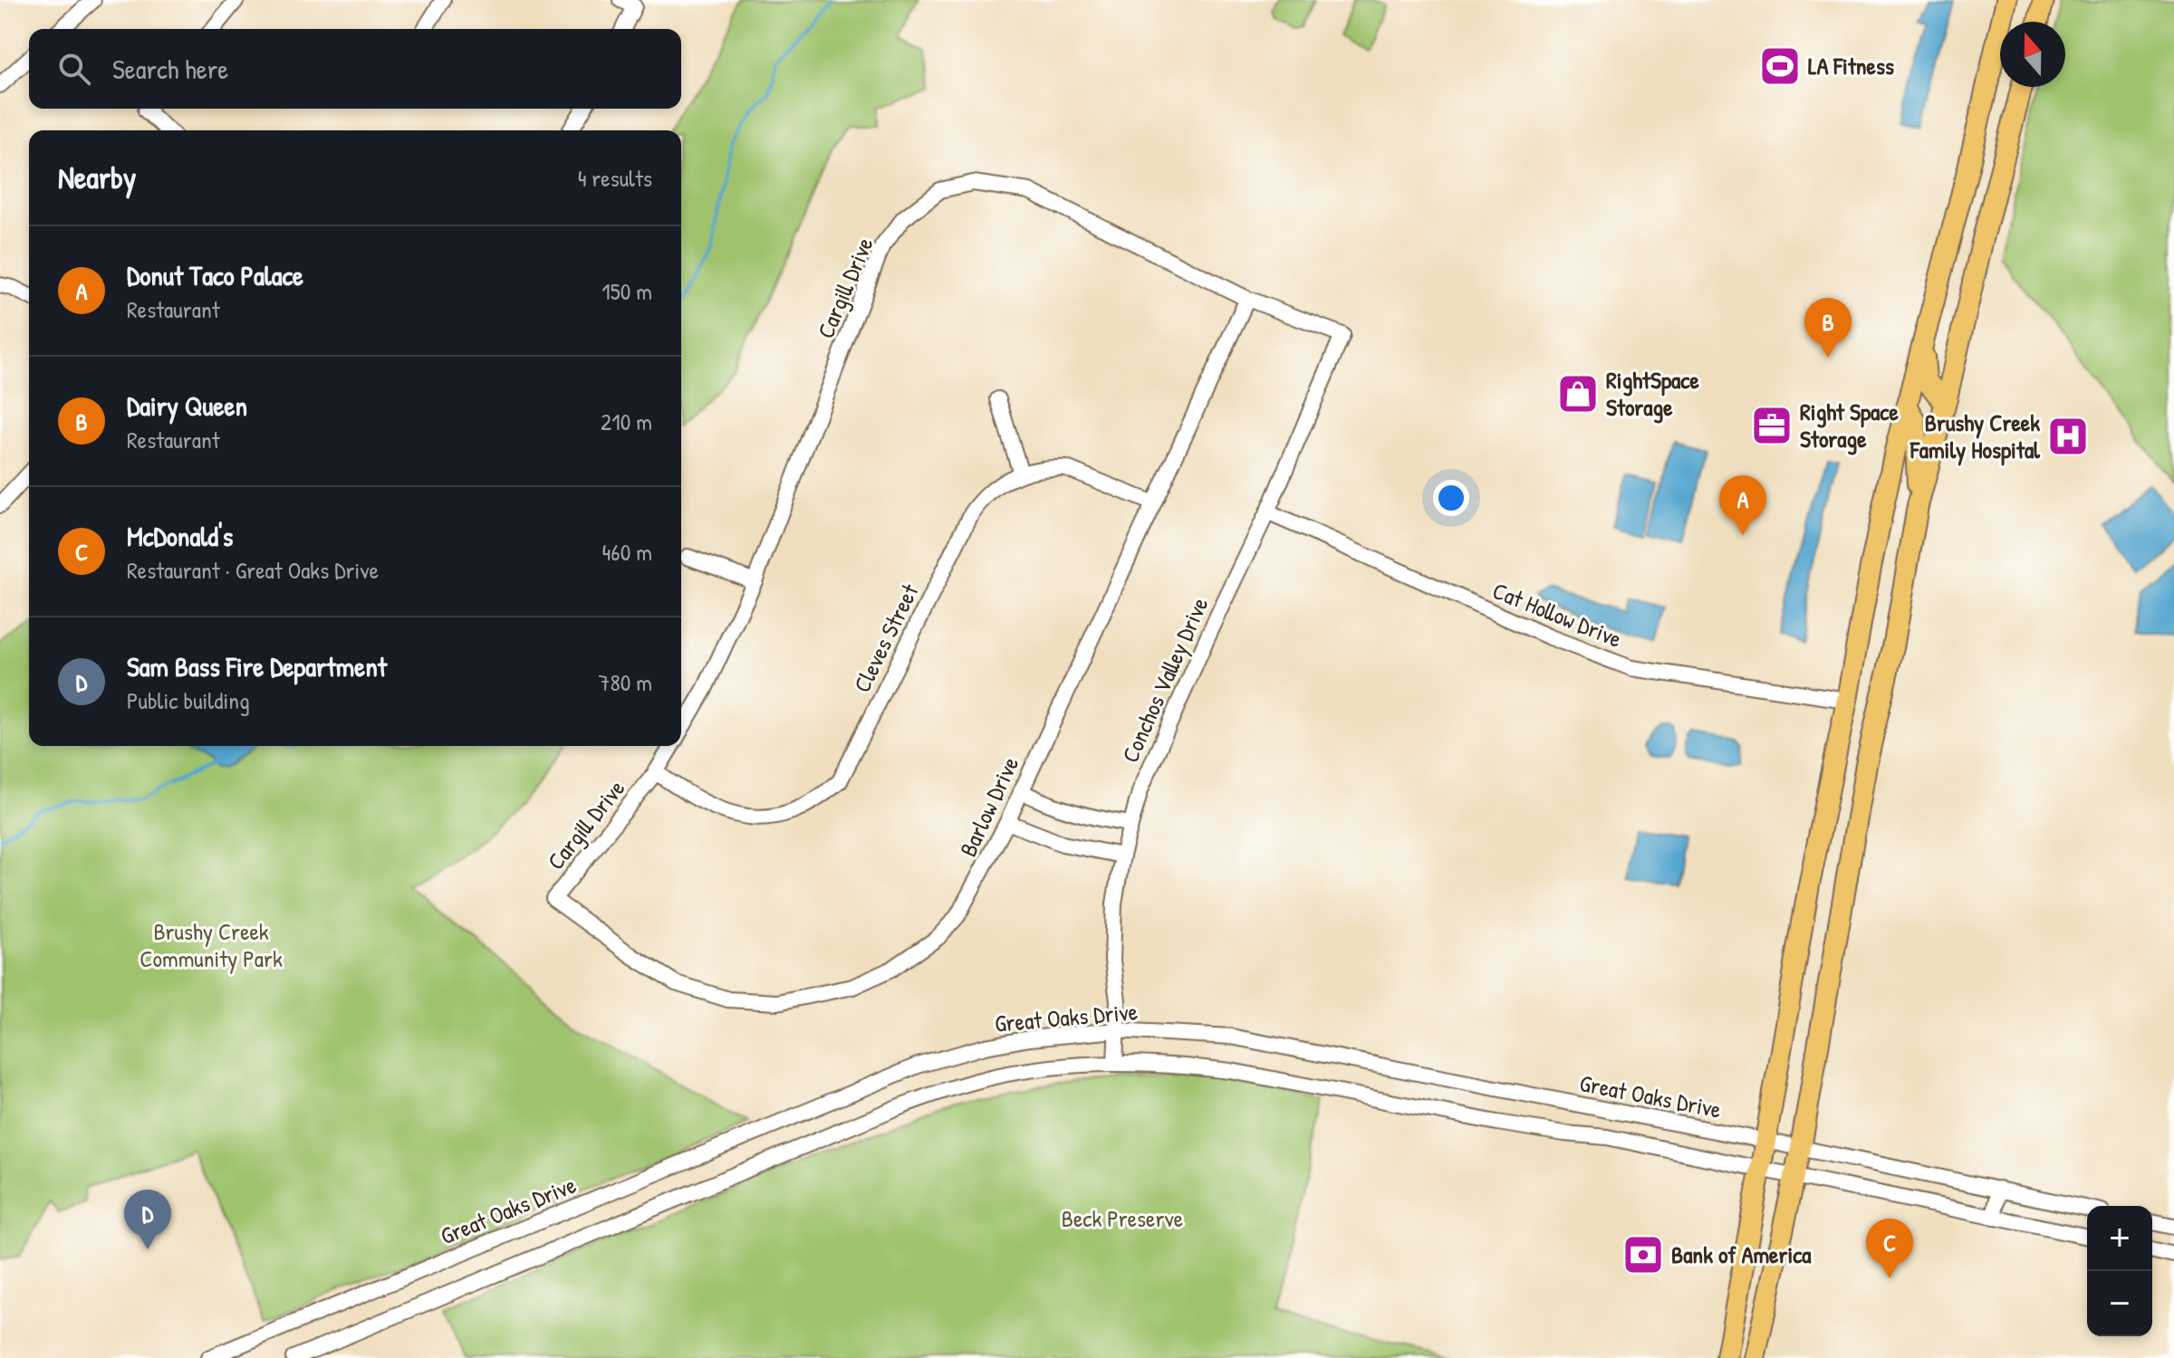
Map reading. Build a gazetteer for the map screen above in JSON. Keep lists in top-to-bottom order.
{
  "streets": {
    "street": [
      "Cargill Drive",
      "Cat Hollow Drive",
      "Cleves Street",
      "Conchos Valley Drive",
      "Barlow Drive",
      "Great Oaks Drive"
    ]
  },
  "crossings": [
    ["Cargill Drive", "Cleves Street"],
    ["Cargill Drive", "Conchos Valley Drive"],
    ["Cargill Drive", "Barlow Drive"],
    ["Cat Hollow Drive", "Conchos Valley Drive"],
    ["Cleves Street", "Barlow Drive"],
    ["Conchos Valley Drive", "Great Oaks Drive"]
  ],
  "parks": ["Brushy Creek Community Park", "Beck Preserve"],
  "places": {
    "sports": ["LA Fitness"],
    "shop": ["RightSpace Storage"],
    "office": ["Right Space Storage"],
    "hospital": ["Brushy Creek Family Hospital"],
    "bank": ["Bank of America"]
  },
  "north": "top",
  "page": {
    "search": "Search here",
    "heading": ["Nearby", "4 results"],
    "list": [
      {
        "mark": "A",
        "name": "Donut Taco Palace",
        "note": "Restaurant",
        "value": "150 m"
      },
      {
        "mark": "B",
        "name": "Dairy Queen",
        "note": "Restaurant",
        "value": "210 m"
      },
      {
        "mark": "C",
        "name": "McDonald's",
        "note": "Restaurant · Great Oaks Drive",
        "value": "460 m"
      },
      {
        "mark": "D",
        "name": "Sam Bass Fire Department",
        "note": "Public building",
        "value": "780 m"
      }
    ],
    "pins": [
      "B",
      "A",
      "D",
      "C"
    ],
    "map_buttons": ["+", "−"]
  }
}
